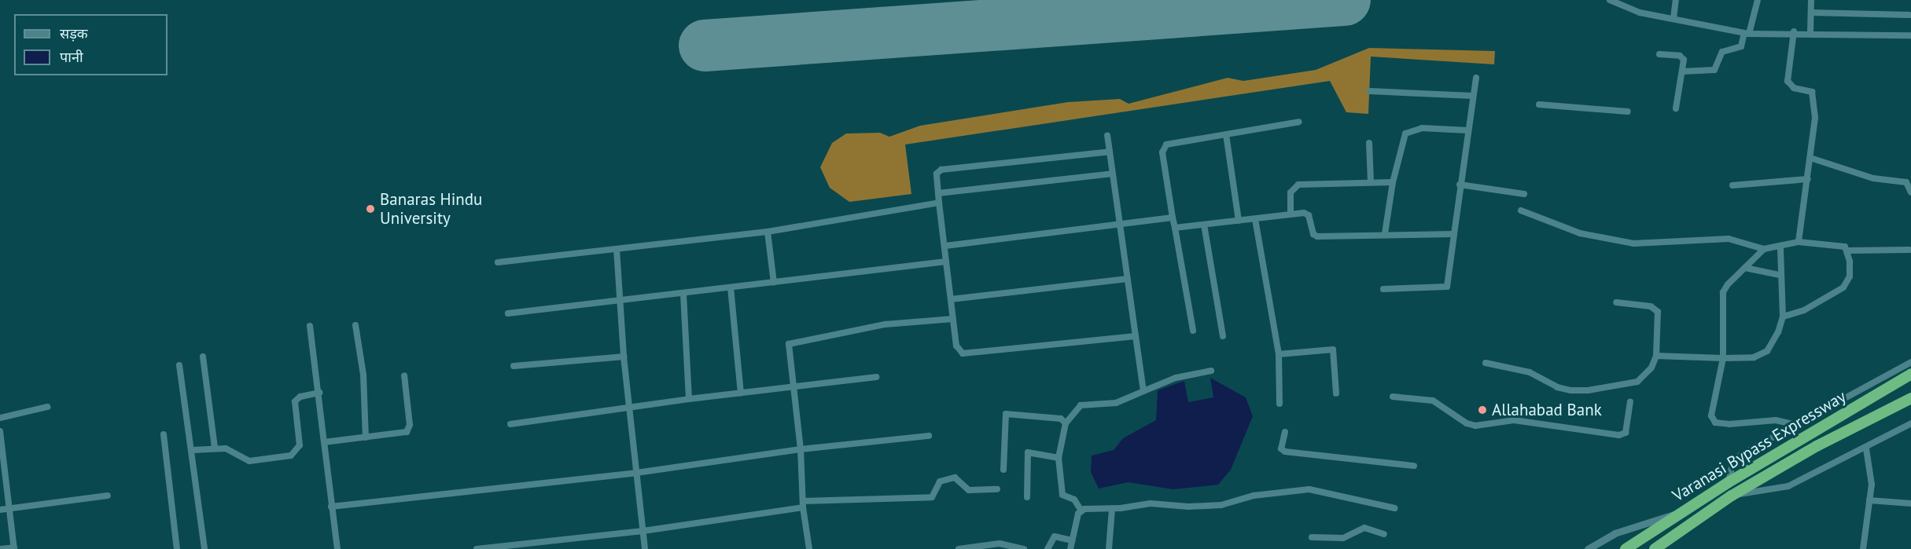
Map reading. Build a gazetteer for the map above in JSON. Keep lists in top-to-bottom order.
{
  "streets": {
    "highway": ["Varanasi Bypass Expressway"]
  },
  "places": ["Banaras Hindu University", "Allahabad Bank"],
  "legend": ["सड़क", "पानी"]
}
